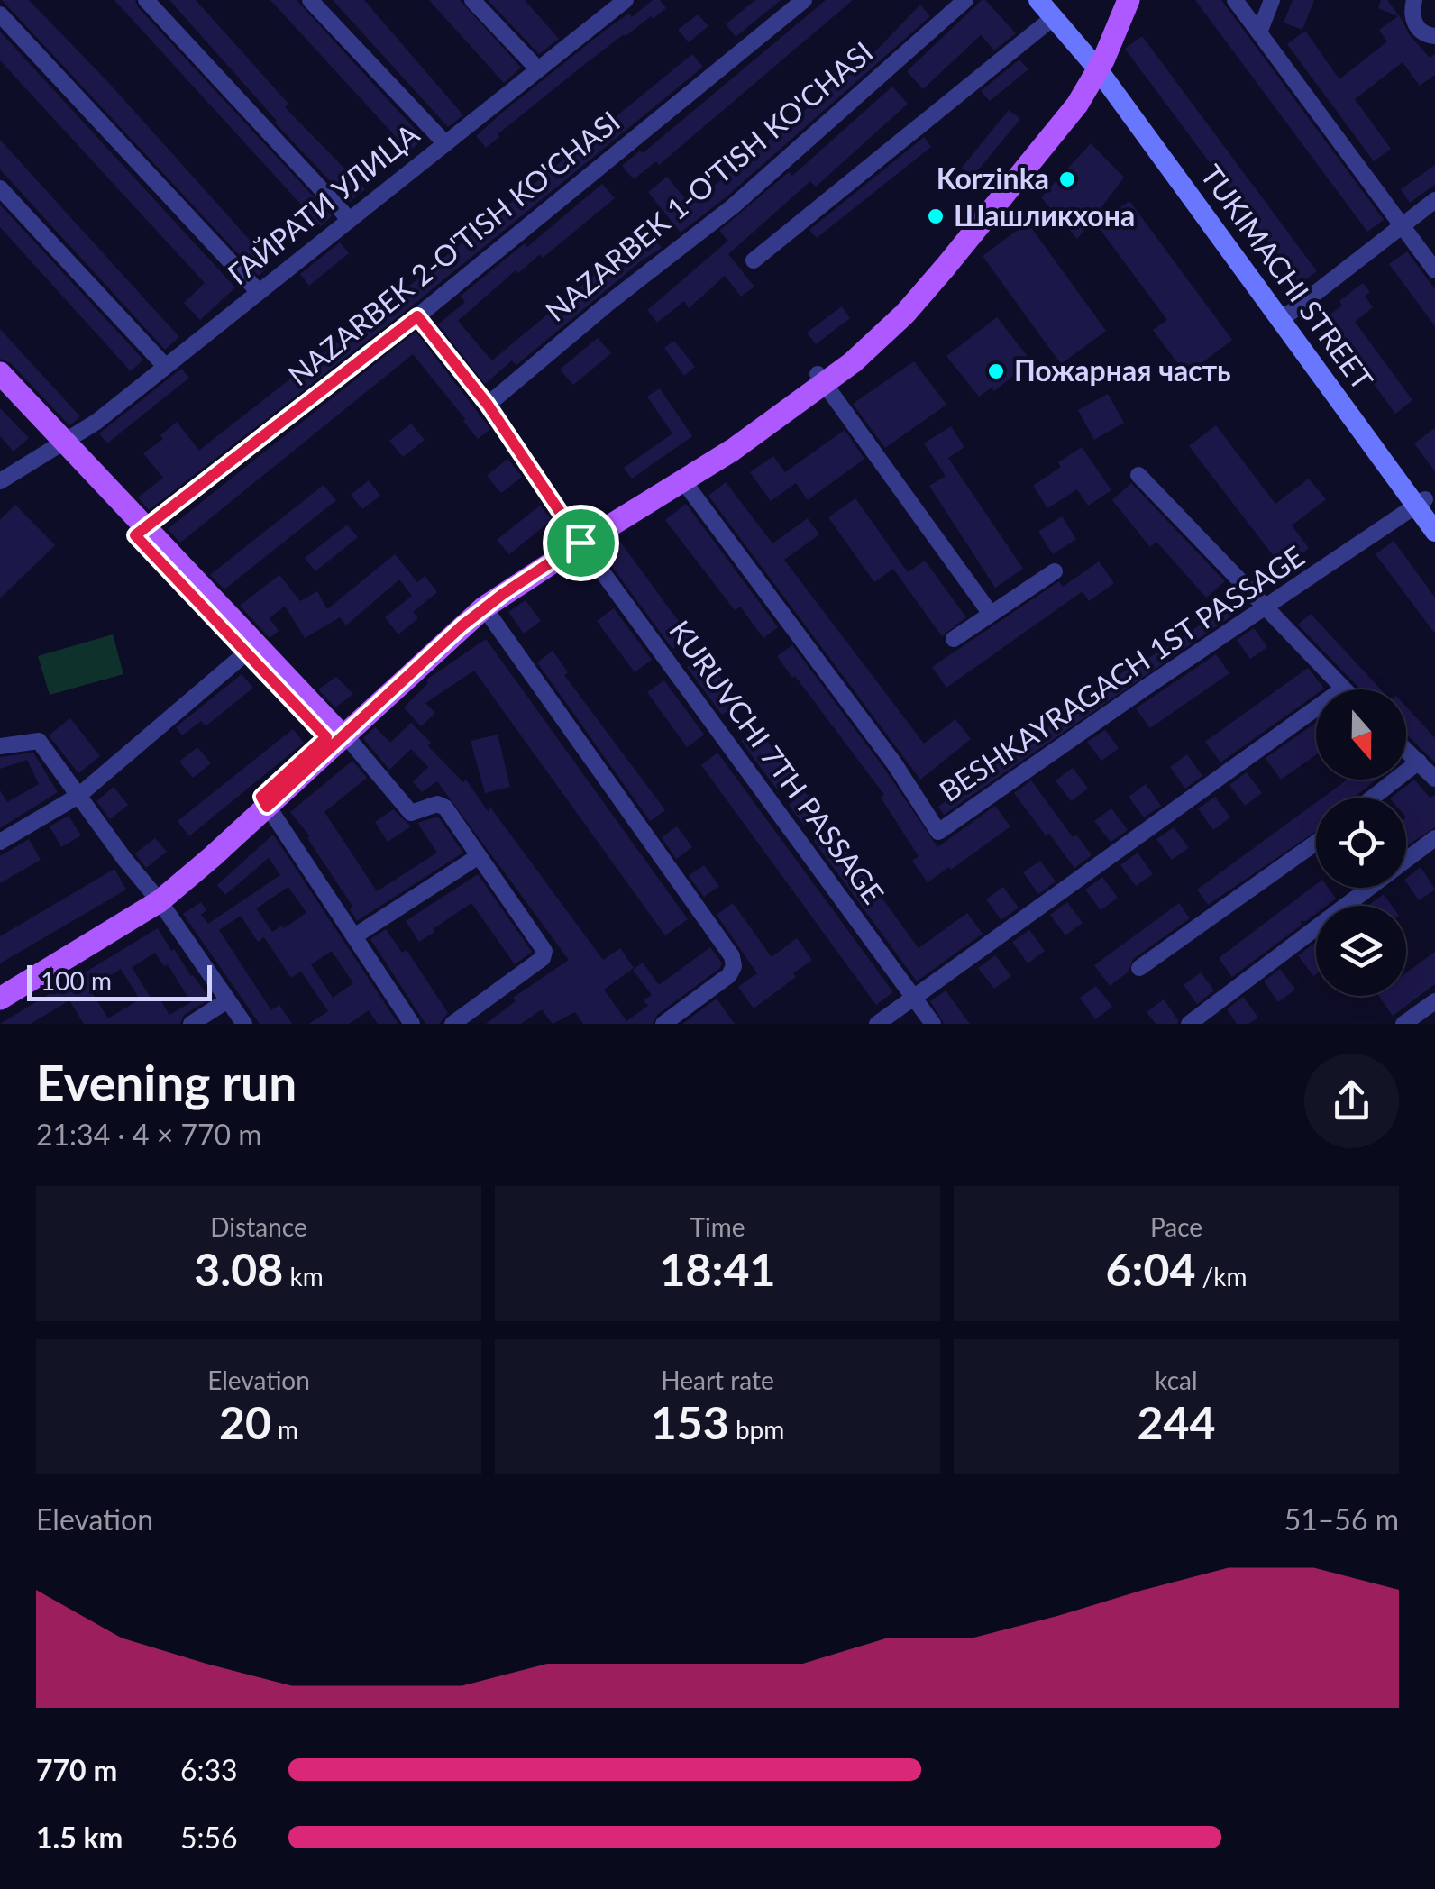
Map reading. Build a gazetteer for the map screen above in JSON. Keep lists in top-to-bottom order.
{
  "streets": {
    "main road": ["TUKIMACHI STREET"],
    "street": [
      "NAZARBEK 1-O'TISH KO'CHASI",
      "ГАЙРАТИ УЛИЦА",
      "NAZARBEK 2-O'TISH KO'CHASI",
      "BESHKAYRAGACH 1ST PASSAGE",
      "KURUVCHI 7TH PASSAGE"
    ]
  },
  "crossings": [
    ["NAZARBEK 1-O'TISH KO'CHASI", "KURUVCHI 7TH PASSAGE"],
    ["NAZARBEK 2-O'TISH KO'CHASI", "KURUVCHI 7TH PASSAGE"],
    ["TUKIMACHI STREET", "BESHKAYRAGACH 1ST PASSAGE"]
  ],
  "places": ["Korzinka", "Шашликхона", "Пожарная часть"],
  "scale_bar": "100 m",
  "north": "bottom",
  "page": {
    "scale": "100 m",
    "heading": ["Evening run", "21:34 · 4 × 770 m"],
    "stats": [
      ["Distance", "3.08 km"],
      ["Time", "18:41"],
      ["Pace", "6:04 /km"],
      ["Elevation", "20 m"],
      ["Heart rate", "153 bpm"],
      ["kcal", "244"]
    ],
    "chart": ["Elevation", "51–56 m"],
    "list": [
      {
        "name": "770 m",
        "note": "6:33"
      },
      {
        "name": "1.5 km",
        "note": "5:56"
      }
    ]
  }
}
